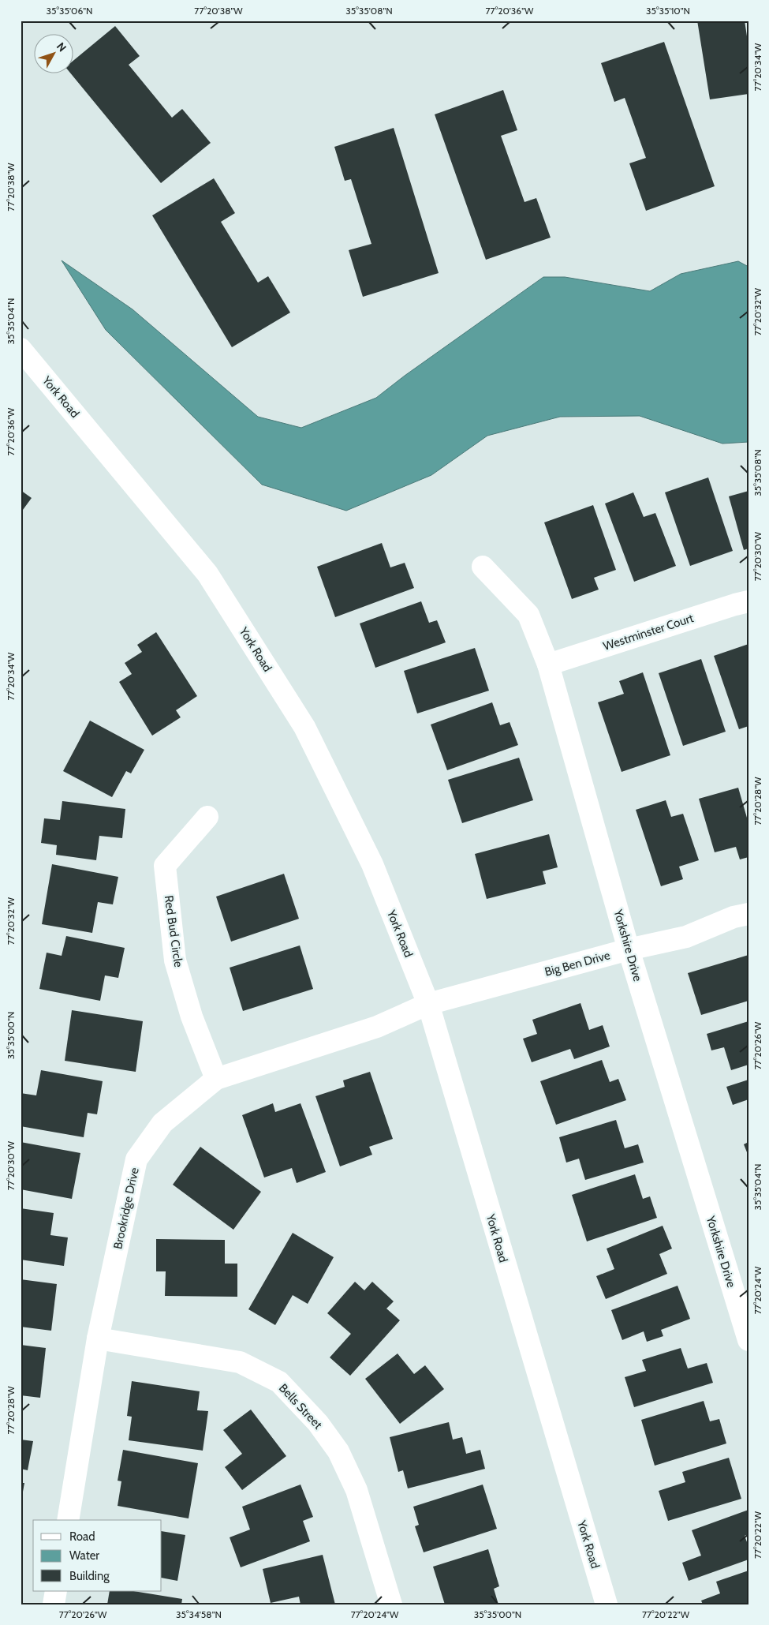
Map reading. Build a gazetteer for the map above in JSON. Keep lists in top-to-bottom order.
{
  "streets": {
    "street": [
      "York Road",
      "Westminster Court",
      "Red Bud Circle",
      "Yorkshire Drive",
      "Big Ben Drive",
      "Brookridge Drive",
      "Bells Street"
    ]
  },
  "crossings": [
    ["York Road", "Big Ben Drive"],
    ["York Road", "Brookridge Drive"],
    ["Westminster Court", "Yorkshire Drive"],
    ["Red Bud Circle", "Brookridge Drive"],
    ["Yorkshire Drive", "Big Ben Drive"],
    ["Big Ben Drive", "Brookridge Drive"],
    ["Brookridge Drive", "Bells Street"]
  ],
  "legend": ["Road", "Water", "Building"],
  "north": "top right",
  "coordinates": [
    "35°35'06\"N",
    "77°20'38\"W",
    "35°35'08\"N",
    "77°20'36\"W",
    "35°35'10\"N",
    "77°20'34\"W",
    "77°20'32\"W",
    "35°35'04\"N",
    "77°20'30\"W",
    "77°20'28\"W",
    "35°35'00\"N",
    "77°20'26\"W",
    "77°20'24\"W",
    "77°20'22\"W",
    "35°34'58\"N"
  ]
}
